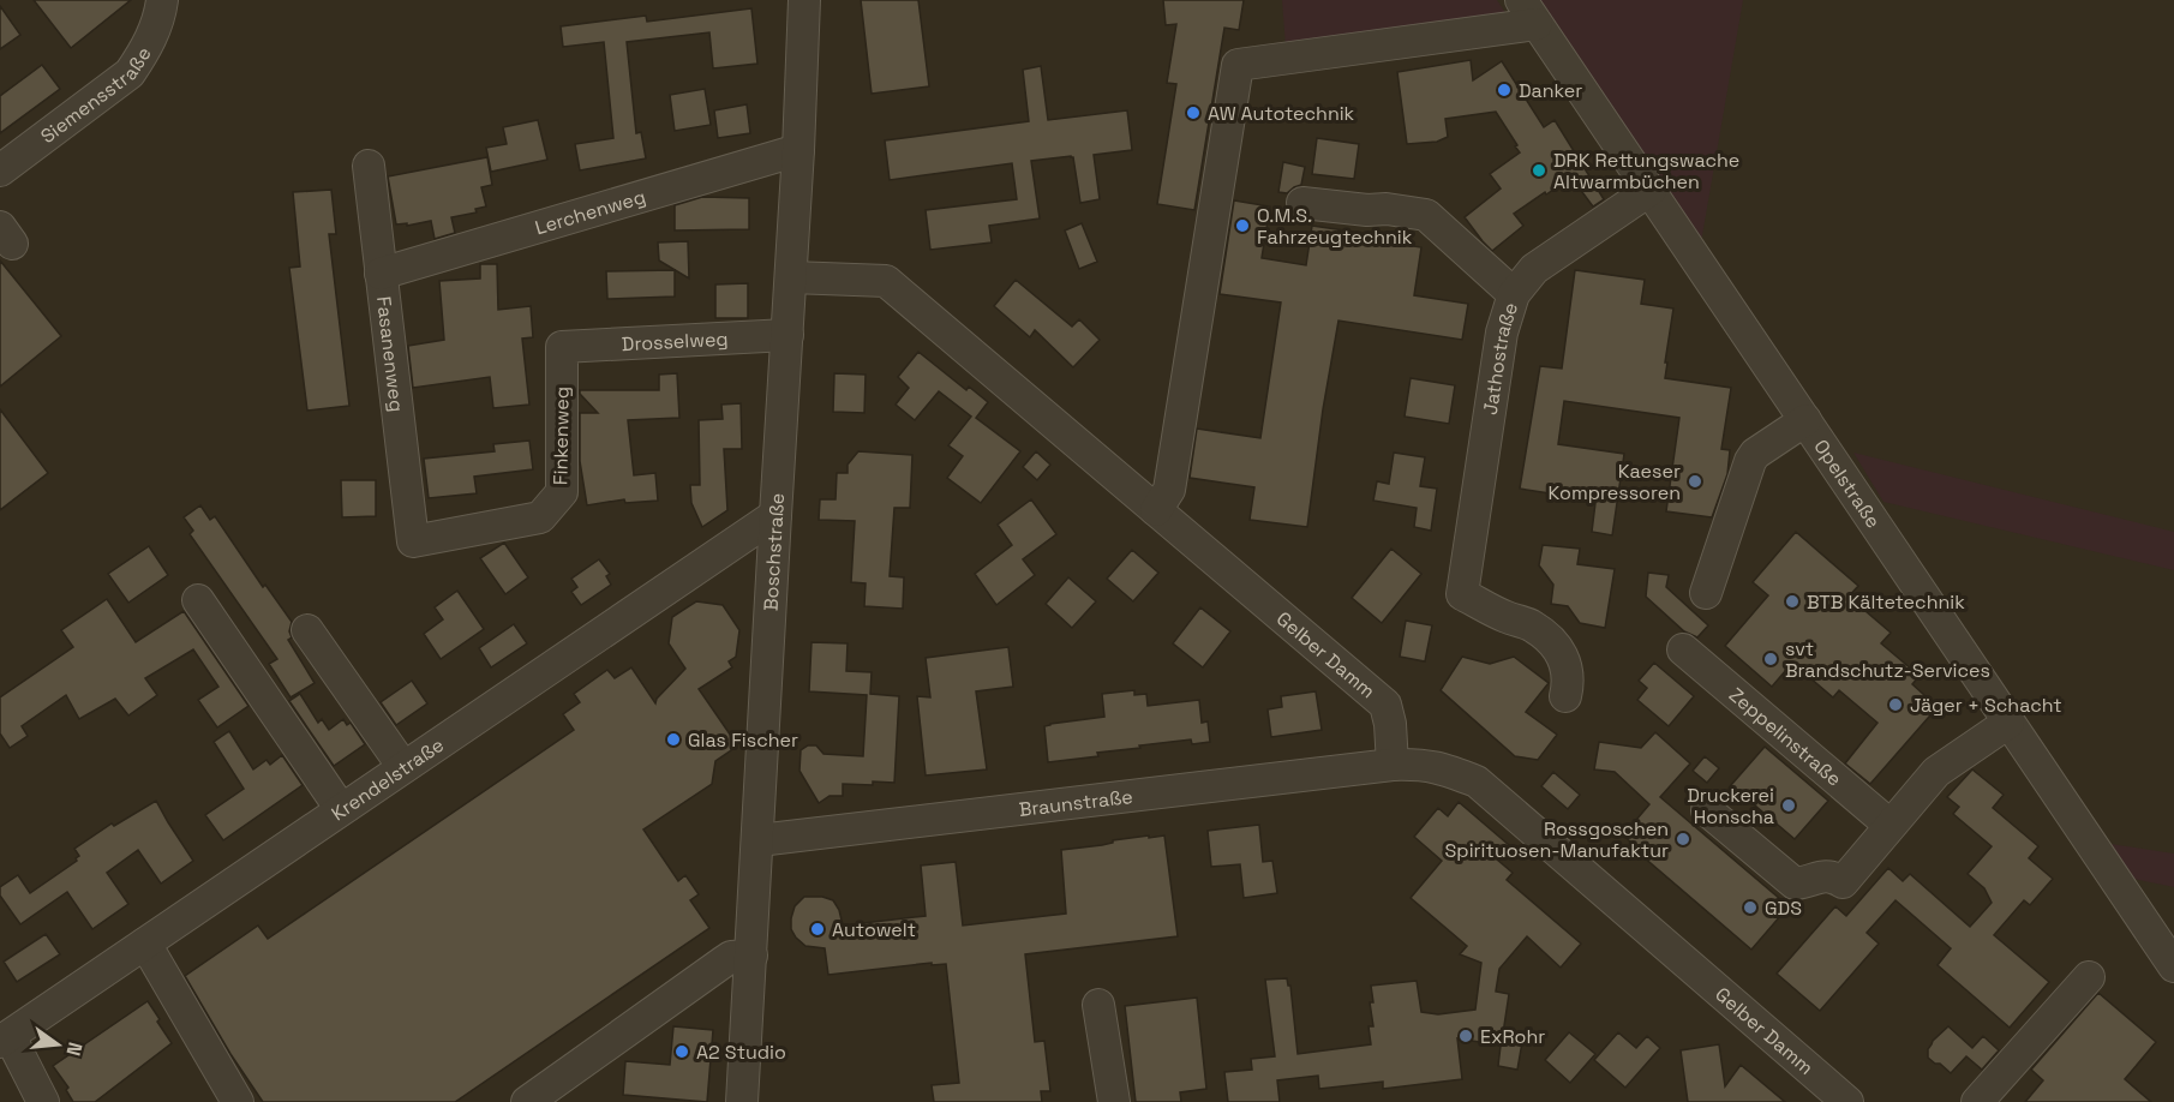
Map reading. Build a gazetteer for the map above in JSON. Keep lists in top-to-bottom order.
{
  "streets": {
    "street": [
      "Siemensstraße",
      "Lerchenweg",
      "Drosselweg",
      "Fasanenweg",
      "Jathostraße",
      "Finkenweg",
      "Opelstraße",
      "Boschstraße",
      "Gelber Damm",
      "Zeppelinstraße",
      "Krendelstraße",
      "Braunstraße"
    ]
  },
  "crossings": [
    ["Lerchenweg", "Fasanenweg"],
    ["Lerchenweg", "Boschstraße"],
    ["Drosselweg", "Finkenweg"],
    ["Drosselweg", "Boschstraße"],
    ["Fasanenweg", "Finkenweg"],
    ["Jathostraße", "Opelstraße"],
    ["Boschstraße", "Gelber Damm"],
    ["Boschstraße", "Krendelstraße"],
    ["Boschstraße", "Braunstraße"],
    ["Gelber Damm", "Braunstraße"]
  ],
  "places": [
    "Danker",
    "AW Autotechnik",
    "DRK Rettungswache Altwarmbüchen",
    "O.M.S. Fahrzeugtechnik",
    "Kaeser Kompressoren",
    "BTB Kältetechnik",
    "svt Brandschutz-Services",
    "Jäger + Schacht",
    "Glas Fischer",
    "Druckerei Honscha",
    "Rossgoschen Spirituosen-Manufaktur",
    "GDS",
    "Autowelt",
    "ExRohr",
    "A2 Studio"
  ],
  "north": "right"
}
